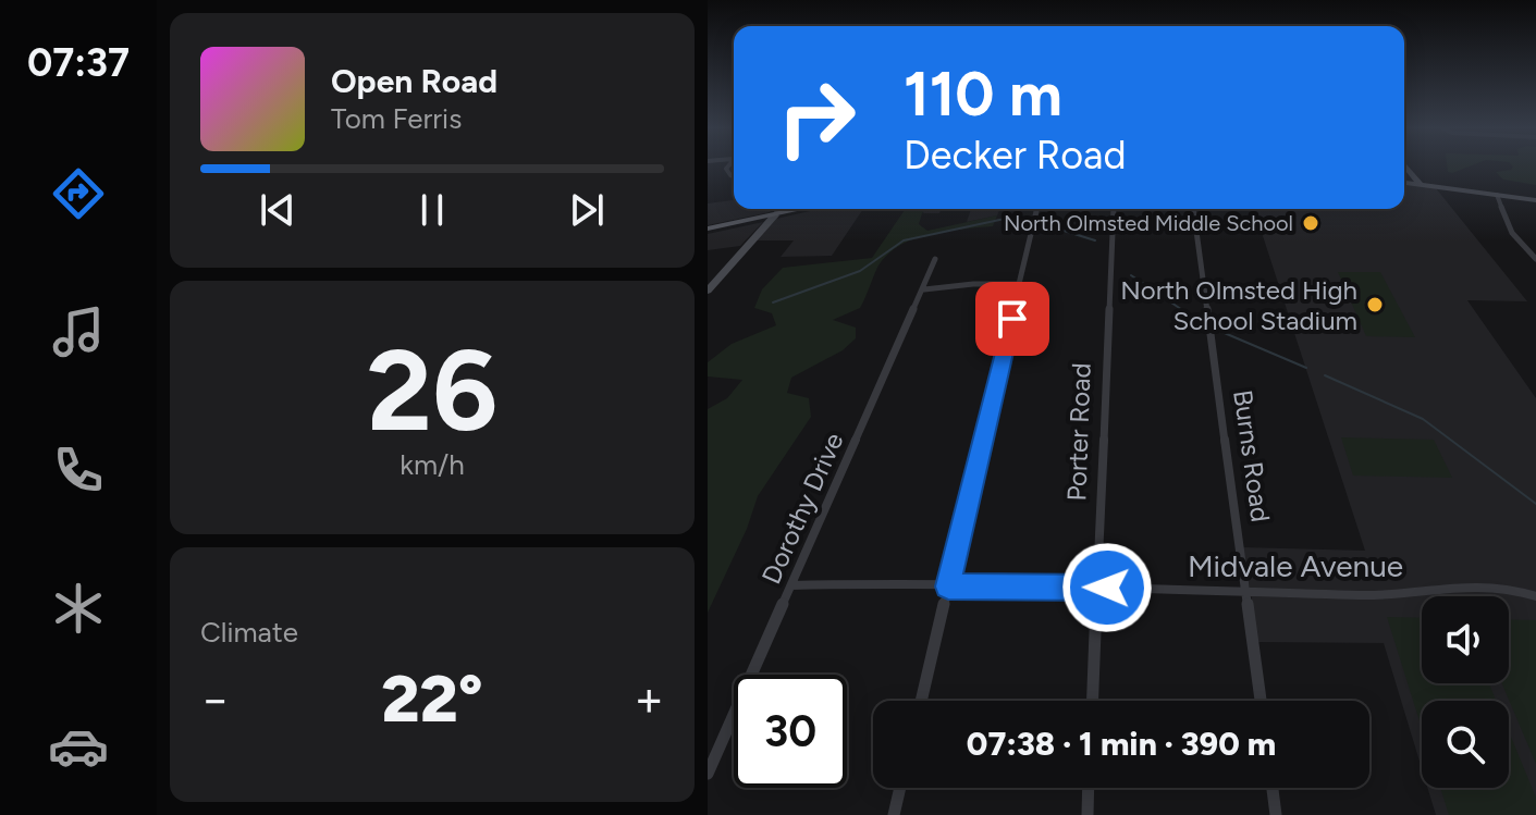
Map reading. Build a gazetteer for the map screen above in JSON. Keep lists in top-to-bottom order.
{
  "streets": {
    "street": [
      "Porter Road",
      "Burns Road",
      "Dorothy Drive",
      "Midvale Avenue"
    ]
  },
  "crossings": [
    ["Porter Road", "Midvale Avenue"],
    ["Burns Road", "Midvale Avenue"],
    ["Dorothy Drive", "Midvale Avenue"]
  ],
  "places": ["North Olmsted Middle School", "North Olmsted High School Stadium"],
  "page": {
    "tabs": "07:37",
    "turn": ["110 m", "Decker Road"],
    "song": ["Open Road", "Tom Ferris"],
    "tile": [
      ["26", "km/h"],
      "Climate"
    ],
    "heat": ["−", "22°", "+"],
    "limit": "30",
    "trip": "07:38 · 1 min · 390 m"
  }
}
